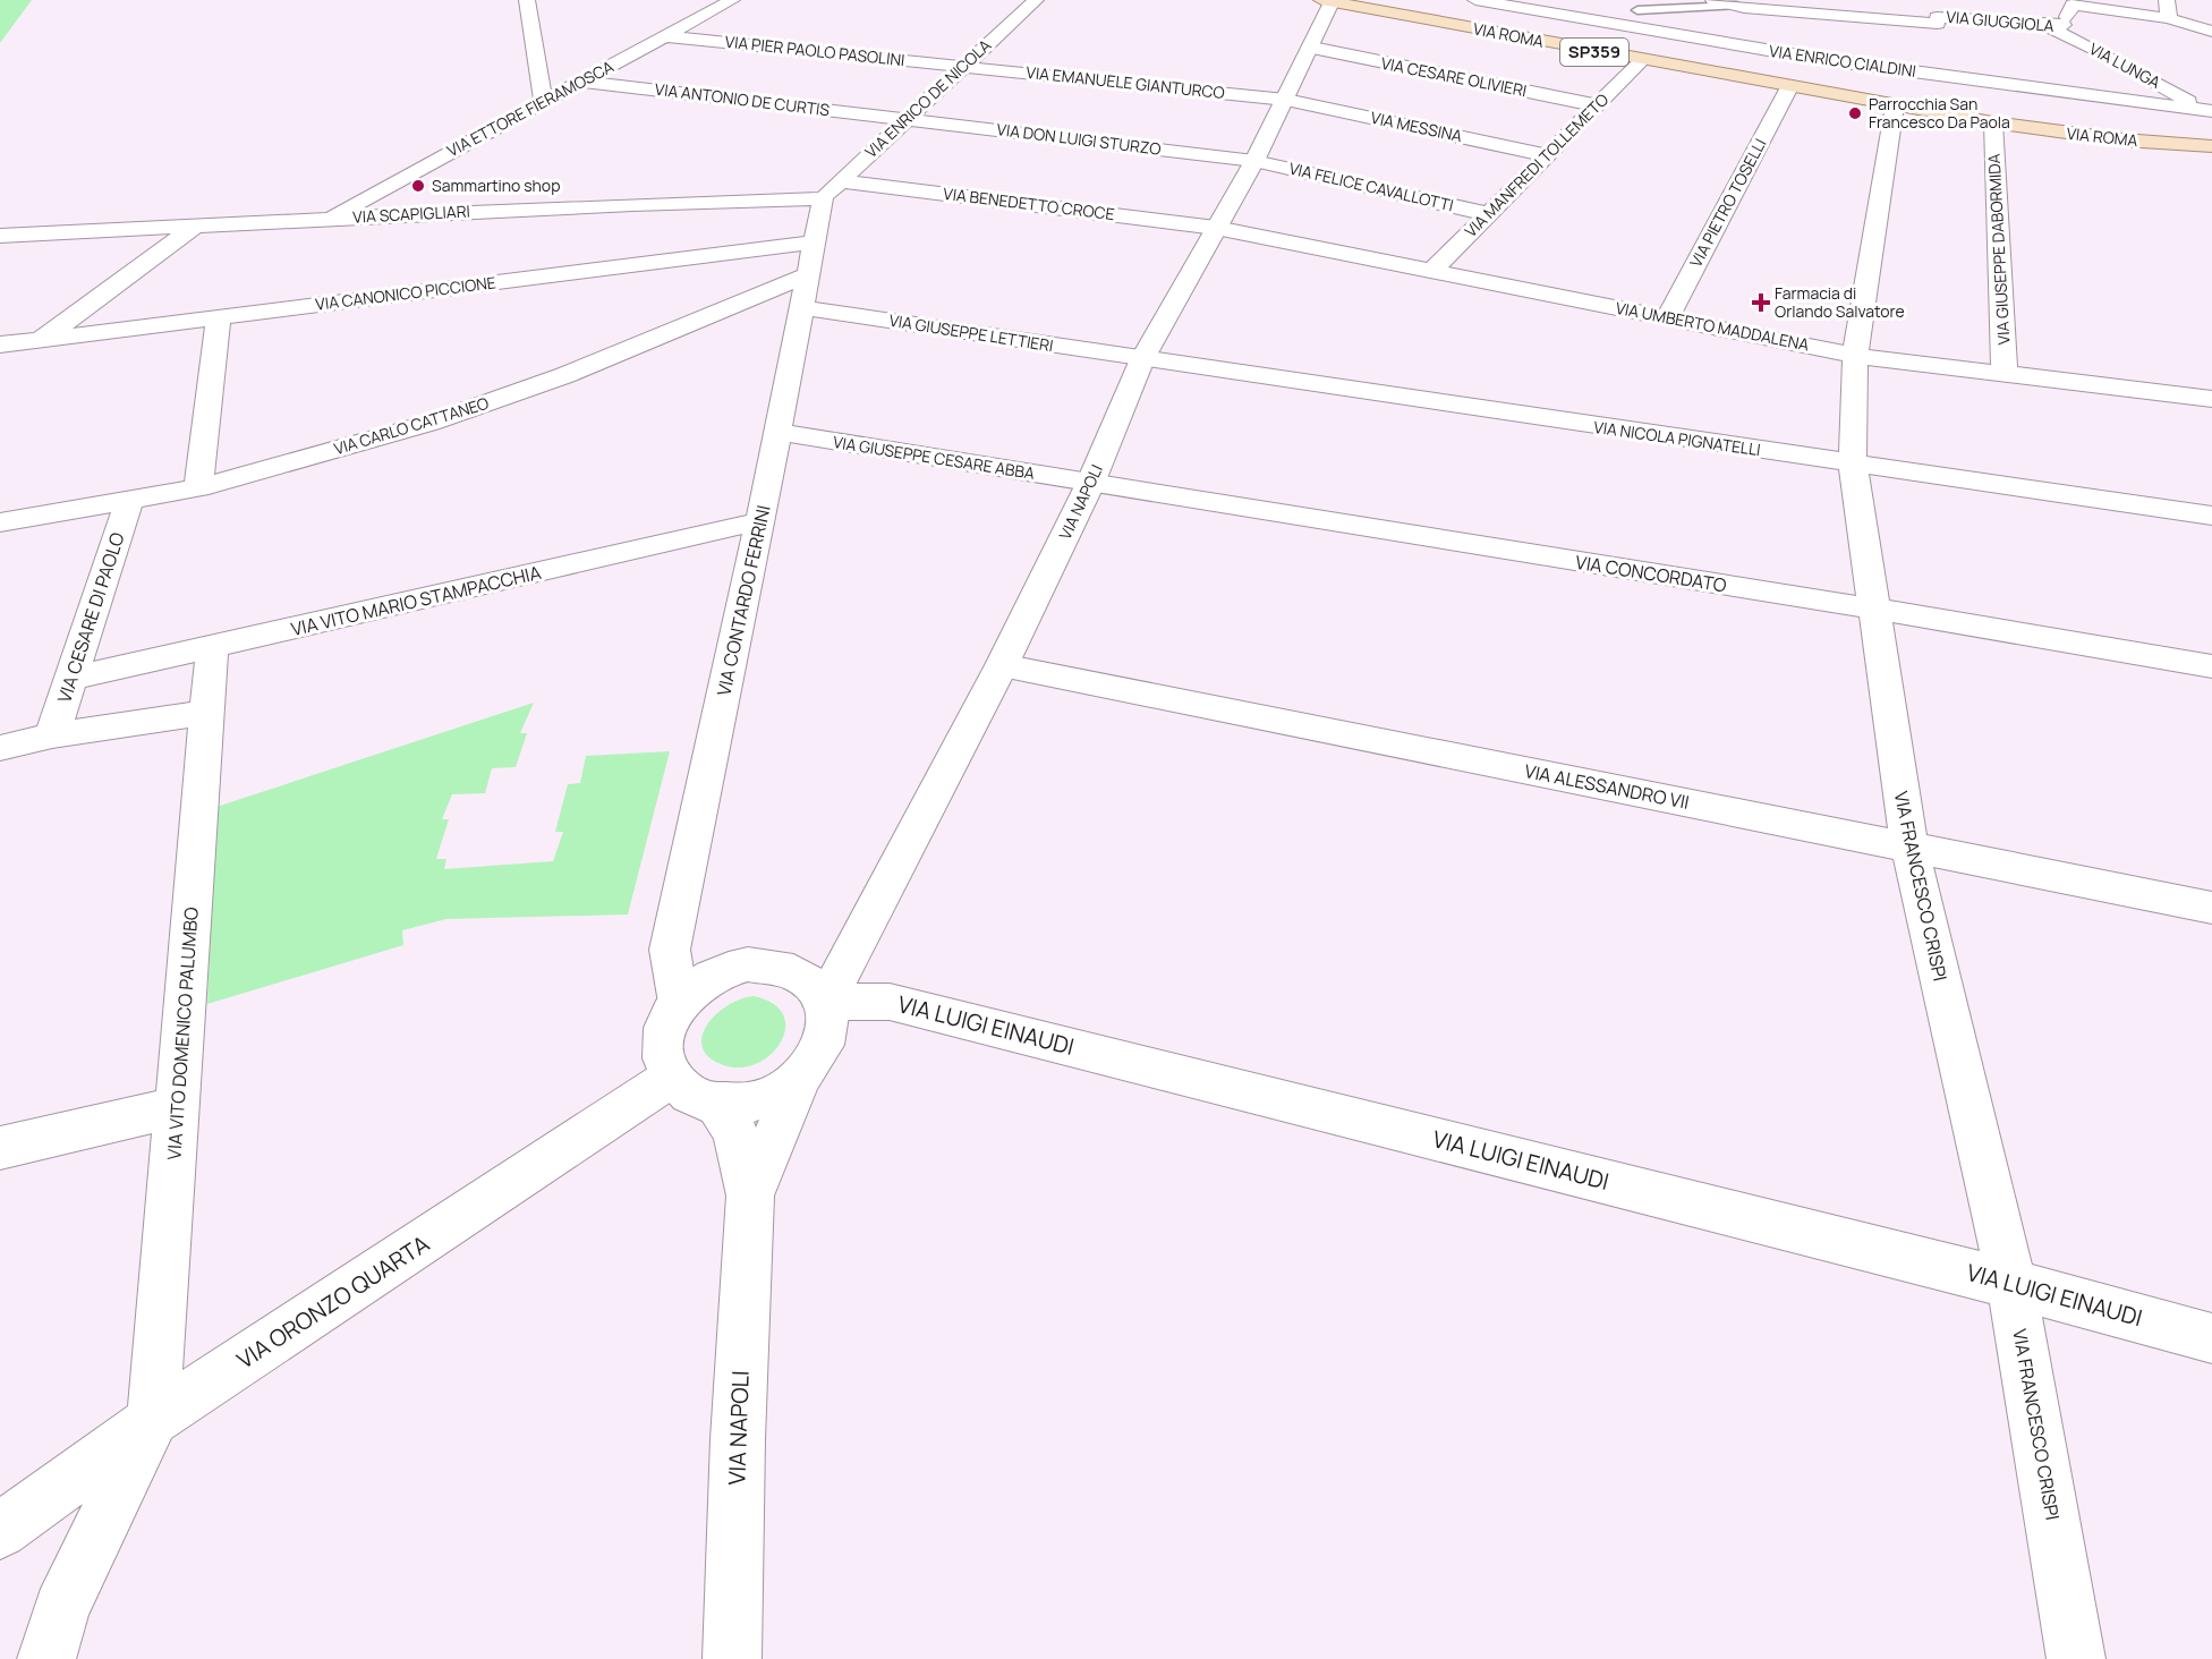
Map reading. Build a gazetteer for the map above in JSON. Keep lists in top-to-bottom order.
{
  "streets": {
    "main road": ["VIA ROMA", "SP359"],
    "street": [
      "VIA GIUGGIOLA",
      "VIA PIER PAOLO PASOLINI",
      "VIA ENRICO CIALDINI",
      "VIA LUNGA",
      "VIA CESARE OLIVIERI",
      "VIA EMANUELE GIANTURCO",
      "VIA ENRICO DE NICOLA",
      "VIA ANTONIO DE CURTIS",
      "VIA ETTORE FIERAMOSCA",
      "VIA MESSINA",
      "VIA DON LUIGI STURZO",
      "VIA MANFREDI TOLLEMETO",
      "VIA FELICE CAVALLOTTI",
      "VIA PIETRO TOSELLI",
      "VIA BENEDETTO CROCE",
      "VIA SCAPIGLIARI",
      "VIA GIUSEPPE DABORMIDA",
      "VIA CANONICO PICCIONE",
      "VIA UMBERTO MADDALENA",
      "VIA GIUSEPPE LETTIERI",
      "VIA CARLO CATTANEO",
      "VIA NICOLA PIGNATELLI",
      "VIA GIUSEPPE CESARE ABBA",
      "VIA NAPOLI",
      "VIA CONCORDATO",
      "VIA VITO MARIO STAMPACCHIA",
      "VIA CONTARDO FERRINI",
      "VIA CESARE DI PAOLO",
      "VIA ALESSANDRO VII",
      "VIA FRANCESCO CRISPI",
      "VIA LUIGI EINAUDI",
      "VIA VITO DOMENICO PALUMBO",
      "VIA ORONZO QUARTA"
    ]
  },
  "crossings": [
    ["VIA GIUGGIOLA", "VIA LUNGA"],
    ["VIA ROMA", "SP359"],
    ["VIA ROMA", "VIA MANFREDI TOLLEMETO"],
    ["VIA ROMA", "VIA PIETRO TOSELLI"],
    ["VIA ROMA", "VIA GIUSEPPE DABORMIDA"],
    ["VIA ROMA", "VIA NAPOLI"],
    ["VIA ROMA", "VIA FRANCESCO CRISPI"],
    ["VIA PIER PAOLO PASOLINI", "VIA EMANUELE GIANTURCO"],
    ["VIA PIER PAOLO PASOLINI", "VIA ENRICO DE NICOLA"],
    ["VIA PIER PAOLO PASOLINI", "VIA ETTORE FIERAMOSCA"],
    ["SP359", "VIA GIUSEPPE DABORMIDA"],
    ["SP359", "VIA FRANCESCO CRISPI"],
    ["VIA ENRICO CIALDINI", "VIA LUNGA"],
    ["VIA CESARE OLIVIERI", "VIA MANFREDI TOLLEMETO"],
    ["VIA CESARE OLIVIERI", "VIA NAPOLI"],
    ["VIA EMANUELE GIANTURCO", "VIA ENRICO DE NICOLA"],
    ["VIA EMANUELE GIANTURCO", "VIA MESSINA"],
    ["VIA EMANUELE GIANTURCO", "VIA NAPOLI"],
    ["VIA ENRICO DE NICOLA", "VIA ANTONIO DE CURTIS"],
    ["VIA ENRICO DE NICOLA", "VIA DON LUIGI STURZO"],
    ["VIA ENRICO DE NICOLA", "VIA BENEDETTO CROCE"],
    ["VIA ENRICO DE NICOLA", "VIA SCAPIGLIARI"],
    ["VIA ENRICO DE NICOLA", "VIA CONTARDO FERRINI"],
    ["VIA ANTONIO DE CURTIS", "VIA ETTORE FIERAMOSCA"],
    ["VIA ANTONIO DE CURTIS", "VIA DON LUIGI STURZO"],
    ["VIA ETTORE FIERAMOSCA", "VIA SCAPIGLIARI"],
    ["VIA MESSINA", "VIA MANFREDI TOLLEMETO"],
    ["VIA MESSINA", "VIA NAPOLI"],
    ["VIA DON LUIGI STURZO", "VIA FELICE CAVALLOTTI"],
    ["VIA DON LUIGI STURZO", "VIA NAPOLI"],
    ["VIA MANFREDI TOLLEMETO", "VIA FELICE CAVALLOTTI"],
    ["VIA MANFREDI TOLLEMETO", "VIA UMBERTO MADDALENA"],
    ["VIA FELICE CAVALLOTTI", "VIA NAPOLI"],
    ["VIA PIETRO TOSELLI", "VIA UMBERTO MADDALENA"],
    ["VIA BENEDETTO CROCE", "VIA UMBERTO MADDALENA"],
    ["VIA BENEDETTO CROCE", "VIA NAPOLI"],
    ["VIA SCAPIGLIARI", "VIA CONTARDO FERRINI"],
    ["VIA GIUSEPPE DABORMIDA", "VIA UMBERTO MADDALENA"],
    ["VIA CANONICO PICCIONE", "VIA CONTARDO FERRINI"],
    ["VIA UMBERTO MADDALENA", "VIA NAPOLI"],
    ["VIA UMBERTO MADDALENA", "VIA FRANCESCO CRISPI"],
    ["VIA GIUSEPPE LETTIERI", "VIA NICOLA PIGNATELLI"],
    ["VIA GIUSEPPE LETTIERI", "VIA NAPOLI"],
    ["VIA GIUSEPPE LETTIERI", "VIA CONTARDO FERRINI"],
    ["VIA CARLO CATTANEO", "VIA CONTARDO FERRINI"],
    ["VIA CARLO CATTANEO", "VIA CESARE DI PAOLO"],
    ["VIA NICOLA PIGNATELLI", "VIA NAPOLI"],
    ["VIA NICOLA PIGNATELLI", "VIA FRANCESCO CRISPI"],
    ["VIA GIUSEPPE CESARE ABBA", "VIA NAPOLI"],
    ["VIA GIUSEPPE CESARE ABBA", "VIA CONCORDATO"],
    ["VIA GIUSEPPE CESARE ABBA", "VIA CONTARDO FERRINI"],
    ["VIA NAPOLI", "VIA CONCORDATO"],
    ["VIA NAPOLI", "VIA CONTARDO FERRINI"],
    ["VIA NAPOLI", "VIA ALESSANDRO VII"],
    ["VIA NAPOLI", "VIA LUIGI EINAUDI"],
    ["VIA NAPOLI", "VIA ORONZO QUARTA"],
    ["VIA CONCORDATO", "VIA FRANCESCO CRISPI"],
    ["VIA VITO MARIO STAMPACCHIA", "VIA CONTARDO FERRINI"],
    ["VIA VITO MARIO STAMPACCHIA", "VIA CESARE DI PAOLO"],
    ["VIA VITO MARIO STAMPACCHIA", "VIA VITO DOMENICO PALUMBO"],
    ["VIA CONTARDO FERRINI", "VIA LUIGI EINAUDI"],
    ["VIA CONTARDO FERRINI", "VIA ORONZO QUARTA"],
    ["VIA ALESSANDRO VII", "VIA FRANCESCO CRISPI"],
    ["VIA FRANCESCO CRISPI", "VIA LUIGI EINAUDI"],
    ["VIA LUIGI EINAUDI", "VIA ORONZO QUARTA"],
    ["VIA VITO DOMENICO PALUMBO", "VIA ORONZO QUARTA"]
  ],
  "places": {
    "other": ["Parrocchia San Francesco Da Paola", "Sammartino shop"],
    "health": ["Farmacia di Orlando Salvatore"]
  }
}
